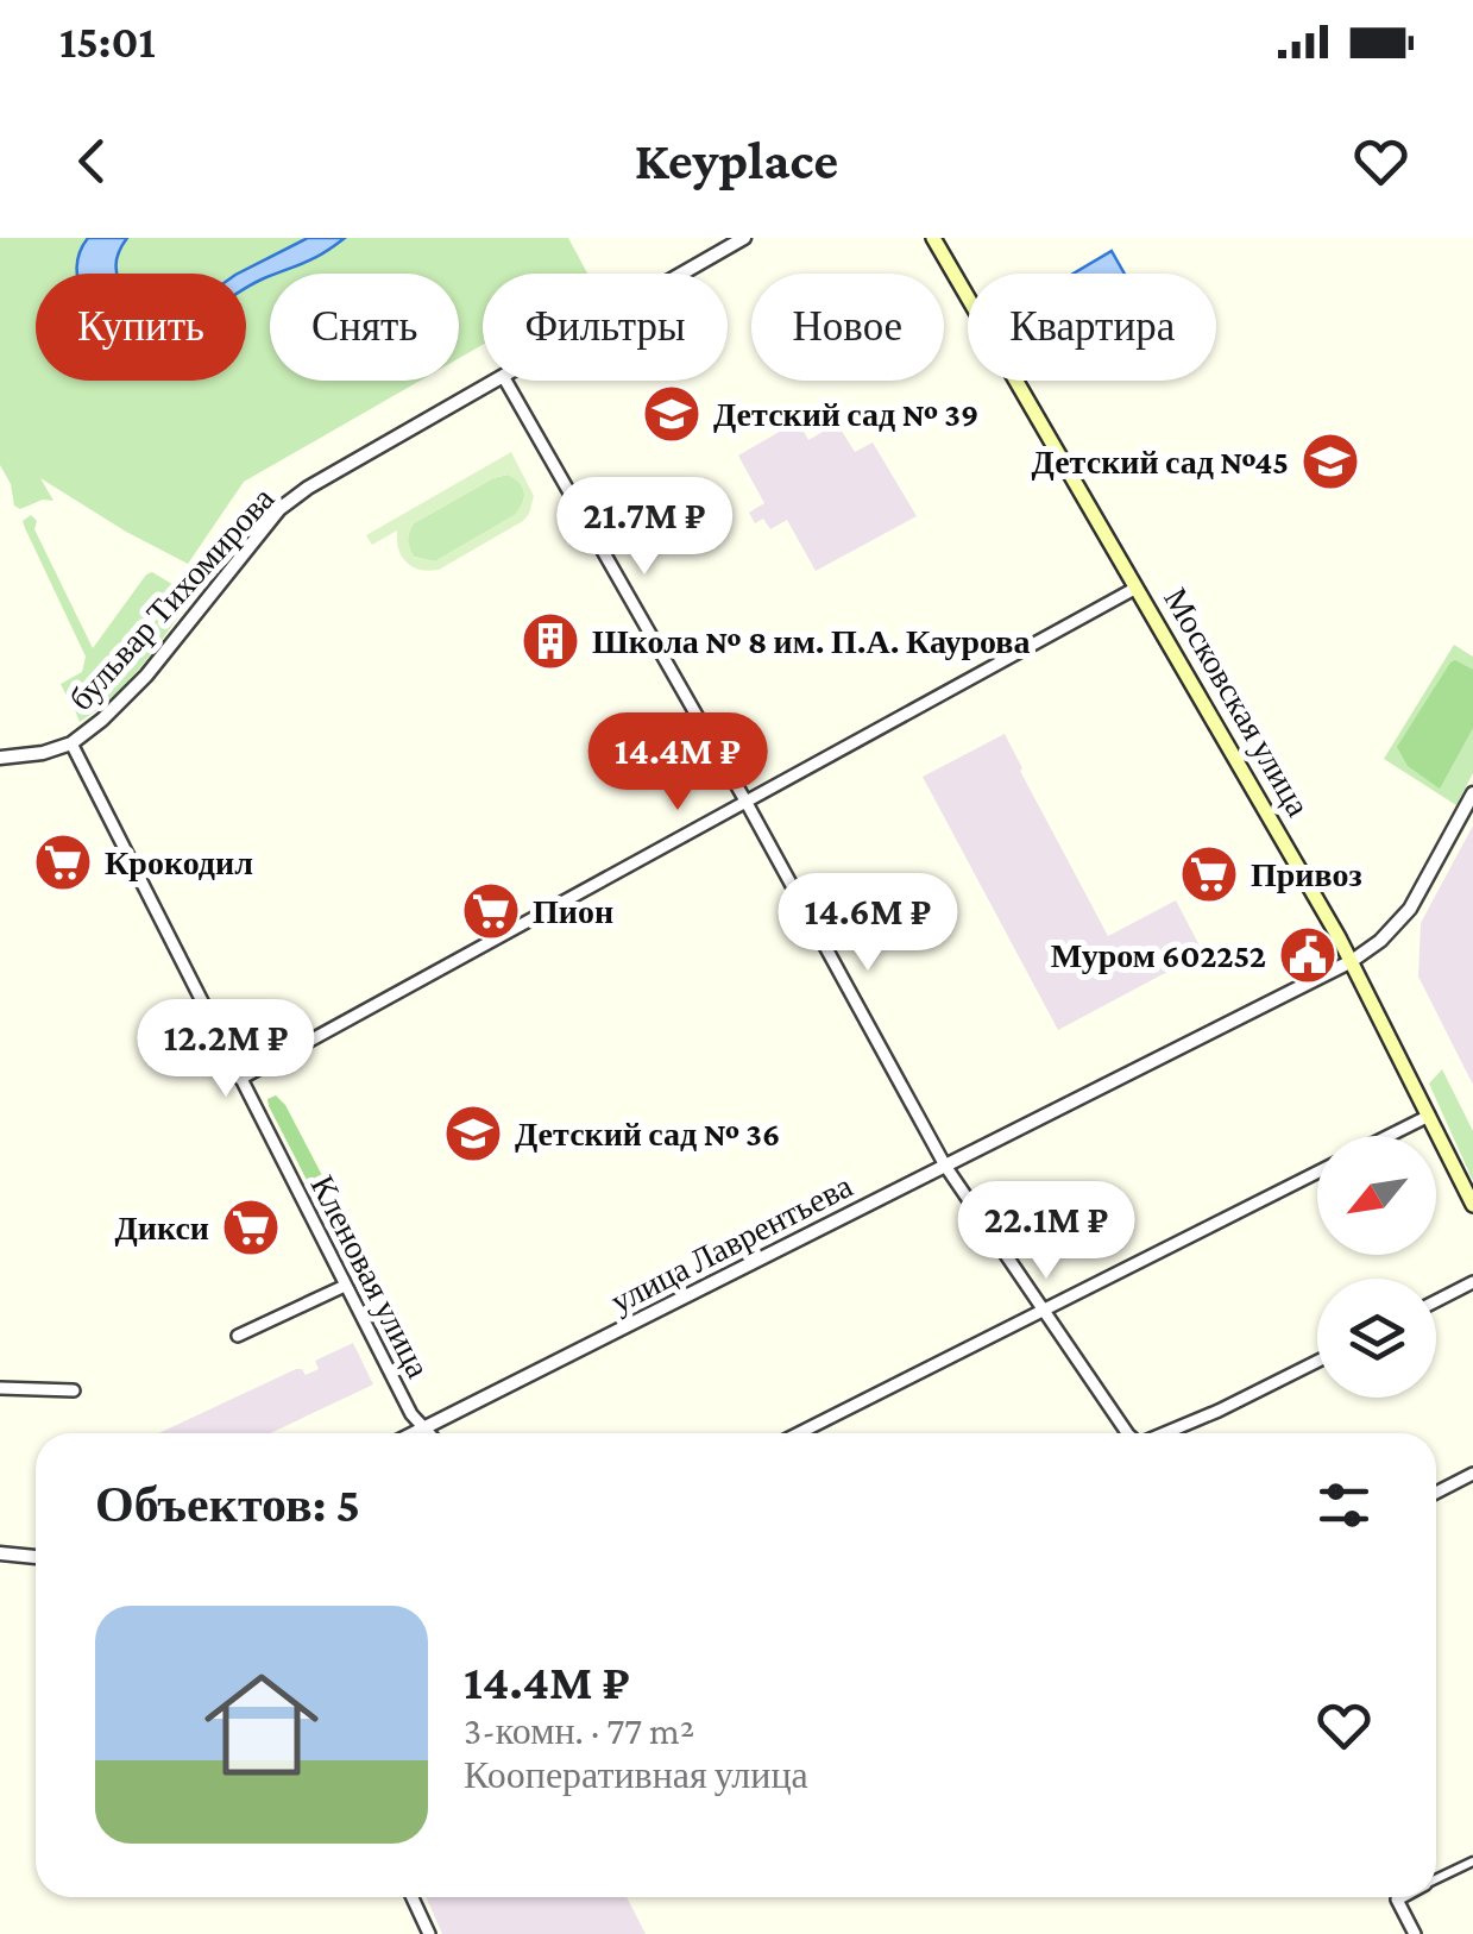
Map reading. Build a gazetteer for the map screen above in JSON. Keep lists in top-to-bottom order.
{
  "streets": {
    "main road": ["Московская улица"],
    "street": ["бульвар Тихомирова", "улица Лаврентьева", "Кленовая улица"]
  },
  "crossings": [
    ["бульвар Тихомирова", "Кленовая улица"],
    ["Московская улица", "улица Лаврентьева"],
    ["улица Лаврентьева", "Кленовая улица"]
  ],
  "places": {
    "school or university": ["Детский сад № 39", "Детский сад №45", "Детский сад № 36"],
    "building": ["Школа № 8 им. П.А. Каурова"],
    "supermarket": [
      "Крокодил",
      "Привоз",
      "Пион",
      "Дикси"
    ],
    "public building": ["Муром 602252"]
  },
  "north": "bottom left",
  "page": {
    "status": "15:01",
    "header": "Keyplace",
    "chip": [
      "Купить",
      "Снять",
      "Фильтры",
      "Новое",
      "Квартира"
    ],
    "price": [
      "21.7M ₽",
      "14.4M ₽",
      "14.6M ₽",
      "12.2M ₽",
      "22.1M ₽"
    ],
    "heading": "Объектов: 5",
    "list": [
      {
        "name": "14.4M ₽",
        "note": "3-комн. · 77 m² · Кооперативная улица"
      }
    ]
  }
}
